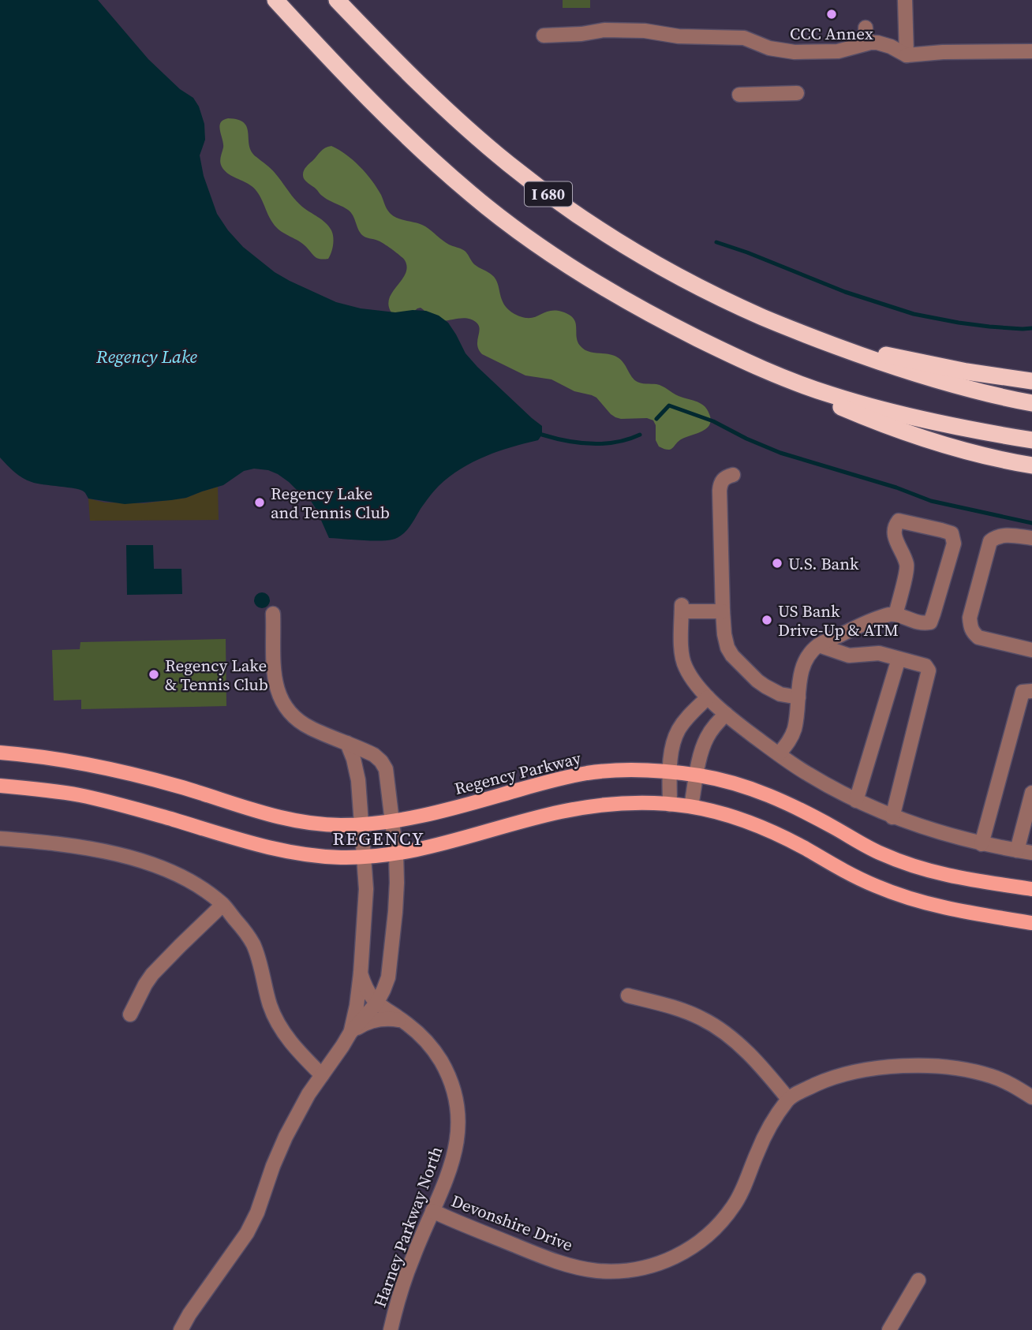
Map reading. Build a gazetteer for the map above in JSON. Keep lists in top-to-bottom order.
{
  "streets": {
    "highway": ["I 680"],
    "main road": ["Regency Parkway"],
    "street": ["Devonshire Drive", "Harney Parkway North"]
  },
  "crossings": [
    ["Devonshire Drive", "Harney Parkway North"]
  ],
  "districts": ["REGENCY"],
  "water": ["Regency Lake"],
  "places": [
    "CCC Annex",
    "Regency Lake and Tennis Club",
    "U.S. Bank",
    "US Bank Drive-Up & ATM",
    "Regency Lake & Tennis Club"
  ]
}
